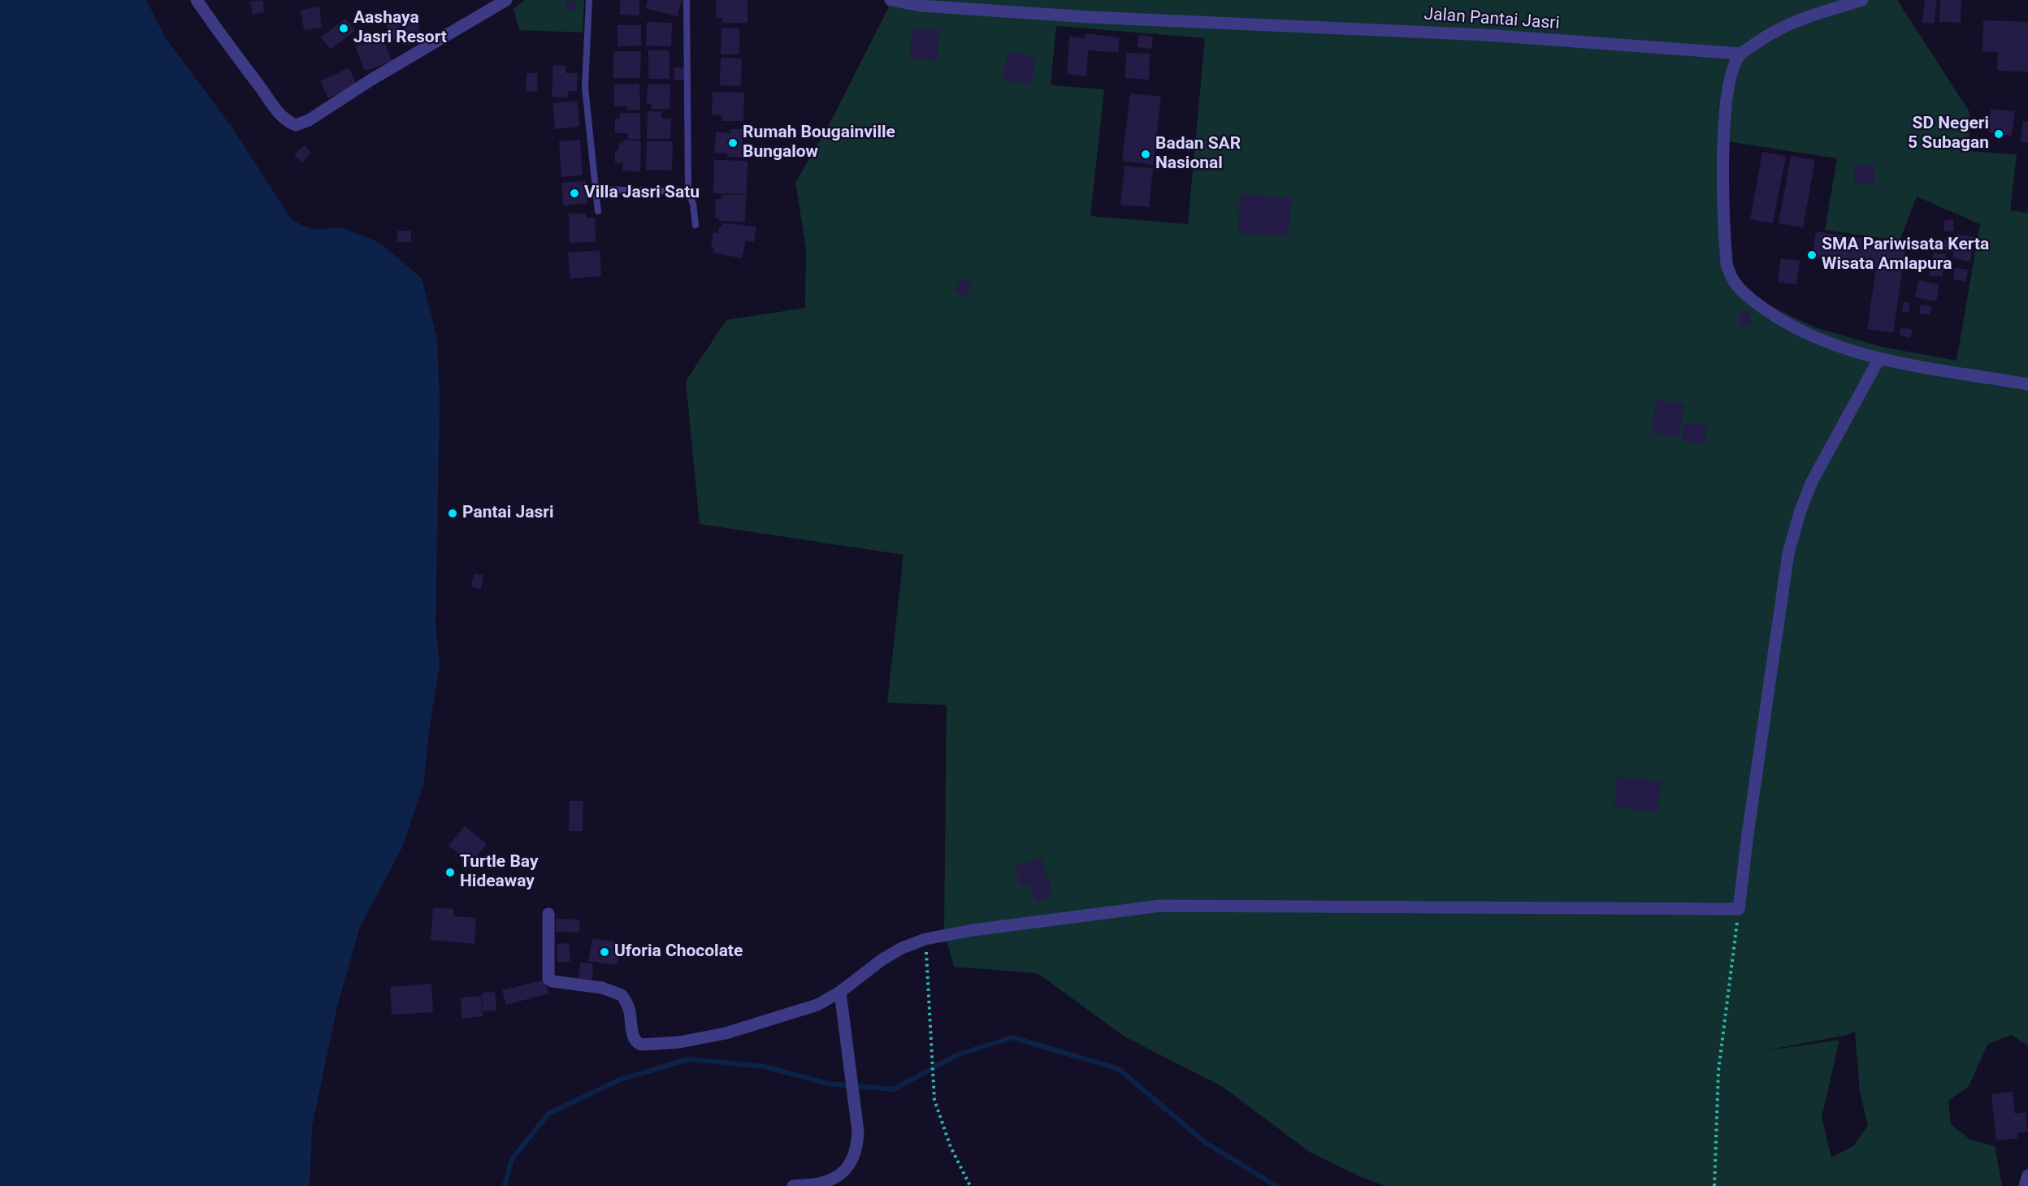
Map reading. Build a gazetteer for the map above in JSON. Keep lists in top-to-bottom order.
{
  "streets": {
    "street": ["Jalan Pantai Jasri"]
  },
  "places": [
    "Aashaya Jasri Resort",
    "SD Negeri 5 Subagan",
    "Rumah Bougainville Bungalow",
    "Badan SAR Nasional",
    "Villa Jasri Satu",
    "SMA Pariwisata Kerta Wisata Amlapura",
    "Pantai Jasri",
    "Turtle Bay Hideaway",
    "Uforia Chocolate"
  ]
}
